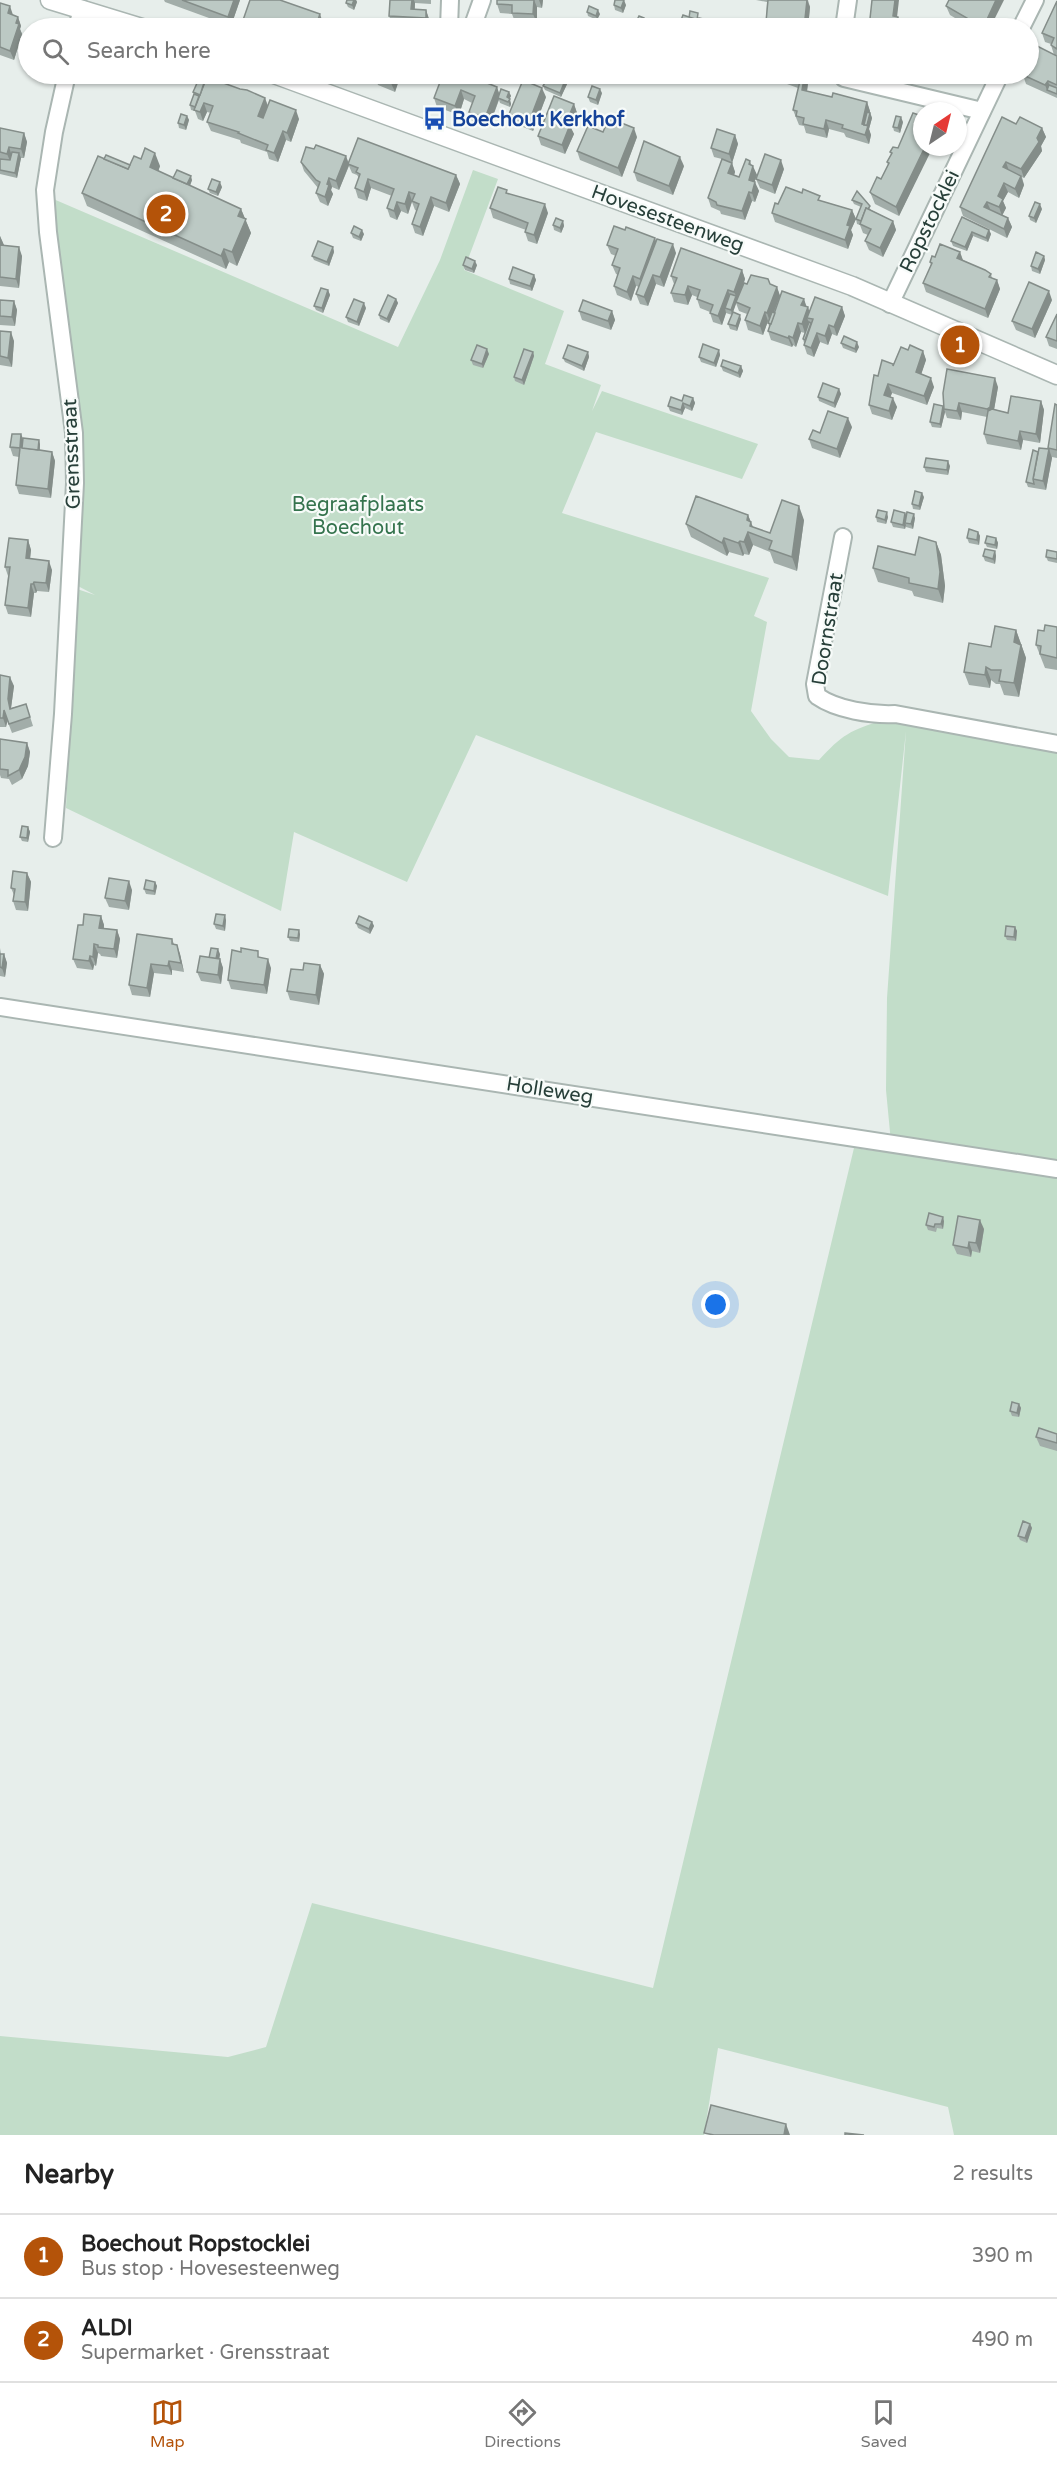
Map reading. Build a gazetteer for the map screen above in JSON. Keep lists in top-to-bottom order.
{
  "streets": {
    "street": [
      "Hovesesteenweg",
      "Ropstocklei",
      "Grensstraat",
      "Doornstraat",
      "Holleweg"
    ]
  },
  "crossings": [
    ["Hovesesteenweg", "Ropstocklei"]
  ],
  "parks": ["Begraafplaats Boechout"],
  "places": {
    "bus stop": ["Boechout Kerkhof"]
  },
  "north": "top right",
  "page": {
    "search": "Search here",
    "pins": ["2", "1"],
    "heading": ["Nearby", "2 results"],
    "list": [
      {
        "mark": "1",
        "name": "Boechout Ropstocklei",
        "note": "Bus stop · Hovesesteenweg",
        "value": "390 m"
      },
      {
        "mark": "2",
        "name": "ALDI",
        "note": "Supermarket · Grensstraat",
        "value": "490 m"
      }
    ],
    "nav": ["Map", "Directions", "Saved"]
  }
}
